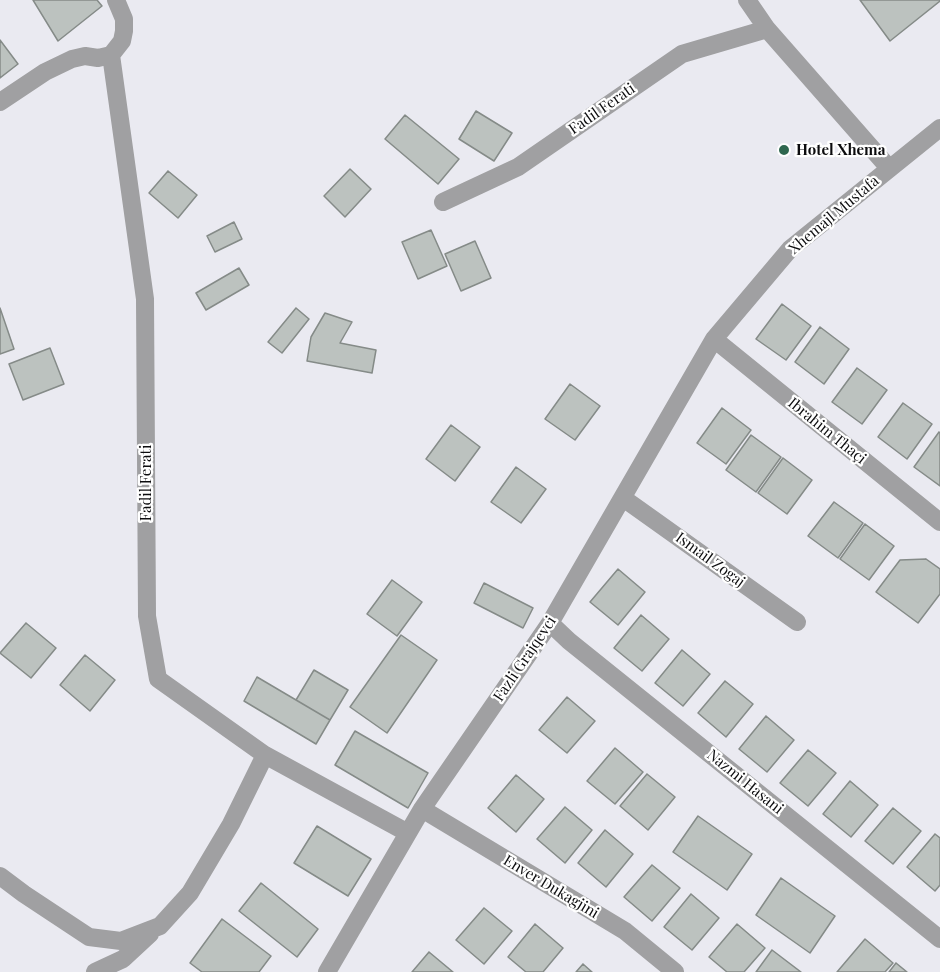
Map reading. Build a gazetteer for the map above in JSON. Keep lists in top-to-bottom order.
{
  "streets": {
    "street": [
      "Fadil Ferati",
      "Xhemajl Mustafa",
      "Ibrahim Thaçi",
      "Ismail Zogaj",
      "Fazli Grajqevci",
      "Nazmi Hasani",
      "Enver Dukagjini"
    ]
  },
  "crossings": [
    ["Fadil Ferati", "Fazli Grajqevci"],
    ["Xhemajl Mustafa", "Ibrahim Thaçi"],
    ["Xhemajl Mustafa", "Fazli Grajqevci"],
    ["Ibrahim Thaçi", "Fazli Grajqevci"],
    ["Ismail Zogaj", "Fazli Grajqevci"],
    ["Fazli Grajqevci", "Nazmi Hasani"],
    ["Fazli Grajqevci", "Enver Dukagjini"]
  ],
  "places": ["Hotel Xhema"]
}
